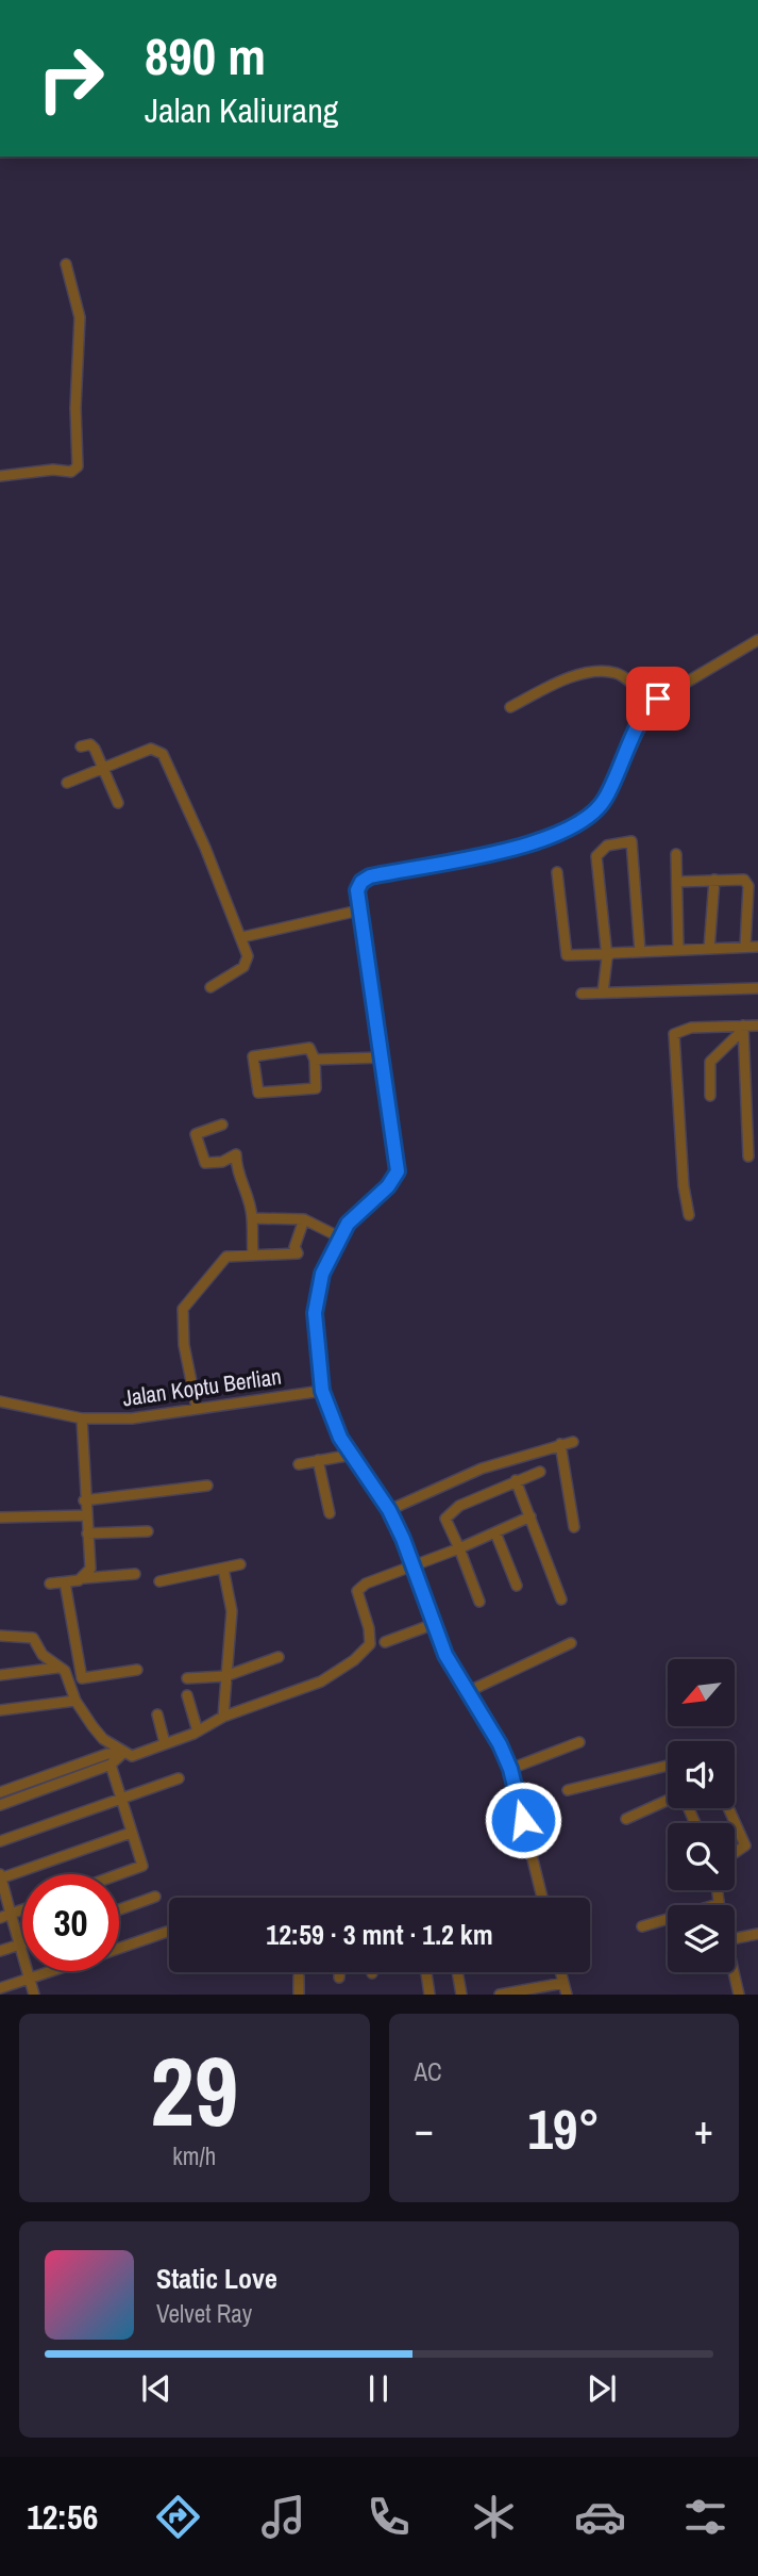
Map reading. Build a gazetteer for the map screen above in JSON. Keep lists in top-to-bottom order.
{
  "streets": {
    "street": ["Jalan Koptu Berlian"]
  },
  "north": "bottom left",
  "page": {
    "turn": ["890 m", "Jalan Kaliurang"],
    "limit": "30",
    "trip": "12:59 · 3 mnt · 1.2 km",
    "tile": [
      ["29", "km/h"],
      "AC"
    ],
    "heat": ["−", "19°", "+"],
    "song": ["Static Love", "Velvet Ray"],
    "tabs": "12:56"
  }
}
